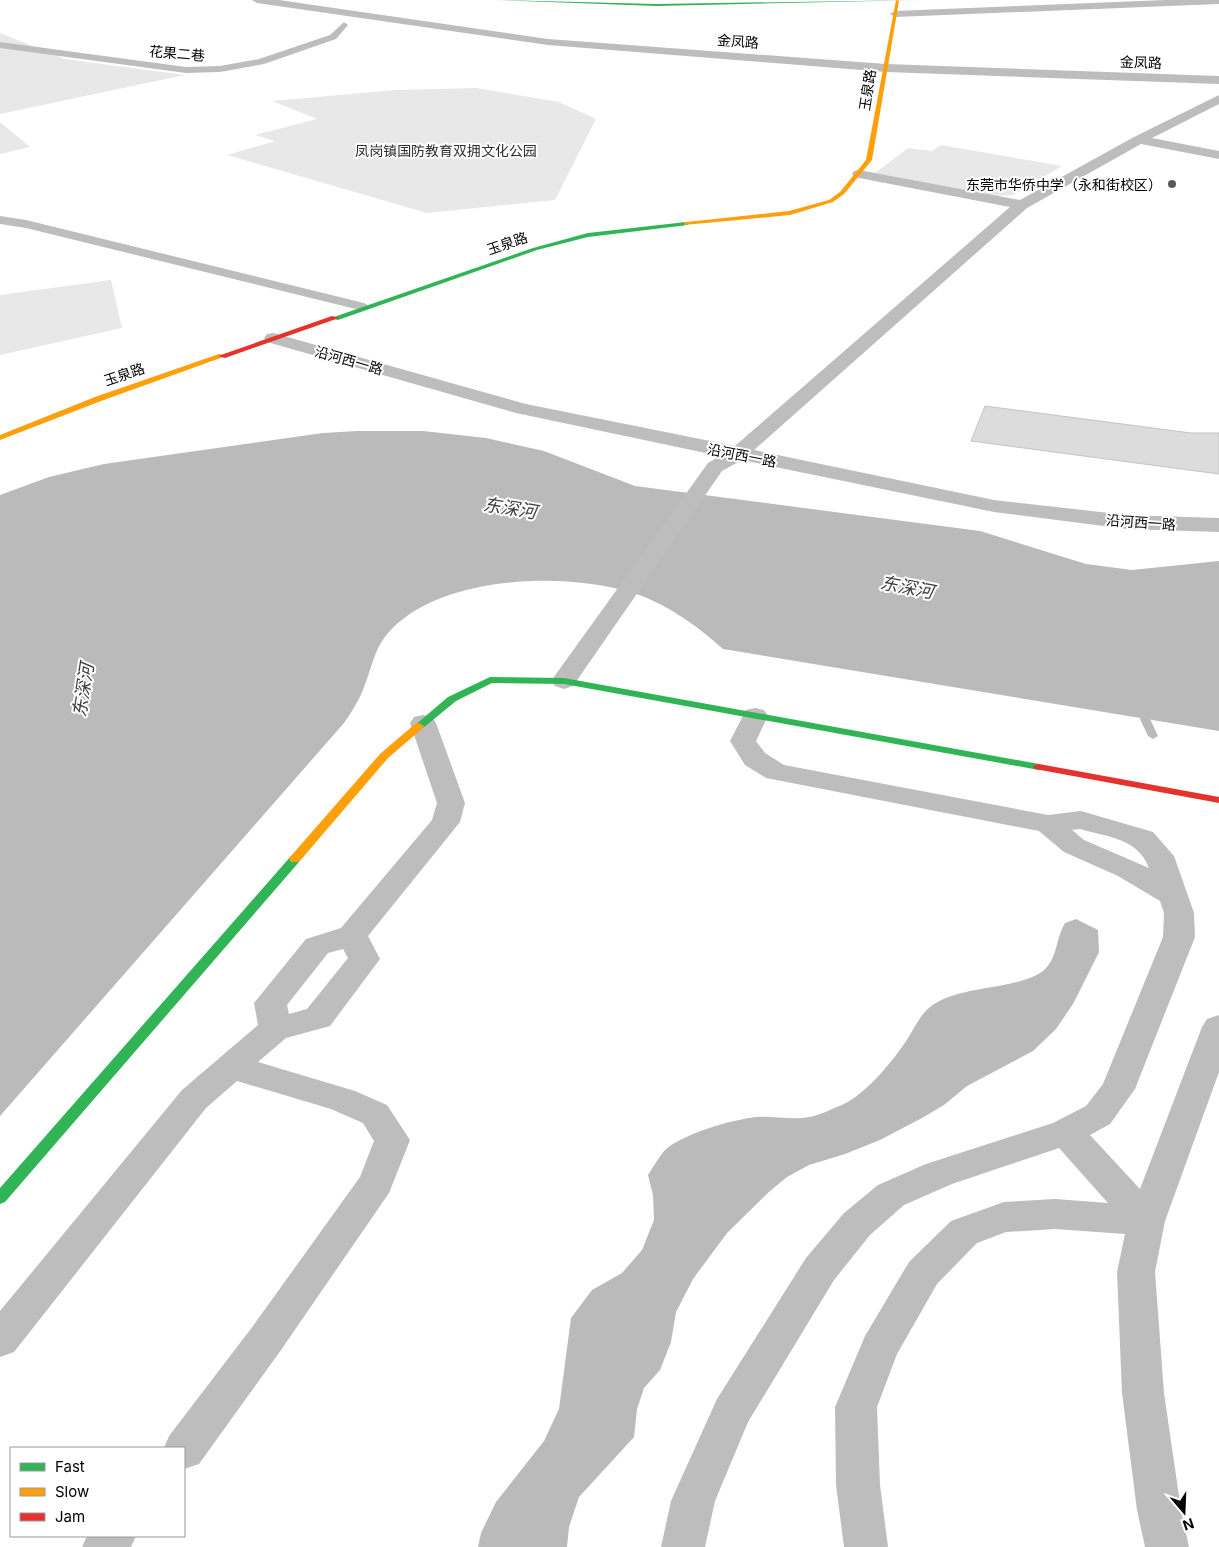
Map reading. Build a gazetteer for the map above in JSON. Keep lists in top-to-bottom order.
{
  "streets": {
    "street": ["金凤路", "玉泉路", "沿河西一路"],
    "lane": ["花果二巷"]
  },
  "crossings": [
    ["金凤路", "玉泉路"],
    ["玉泉路", "沿河西一路"]
  ],
  "water": ["东深河"],
  "parks": ["凤岗镇国防教育双拥文化公园"],
  "places": ["东莞市华侨中学（永和街校区）"],
  "legend": ["Fast", "Slow", "Jam"],
  "north": "bottom"
}
